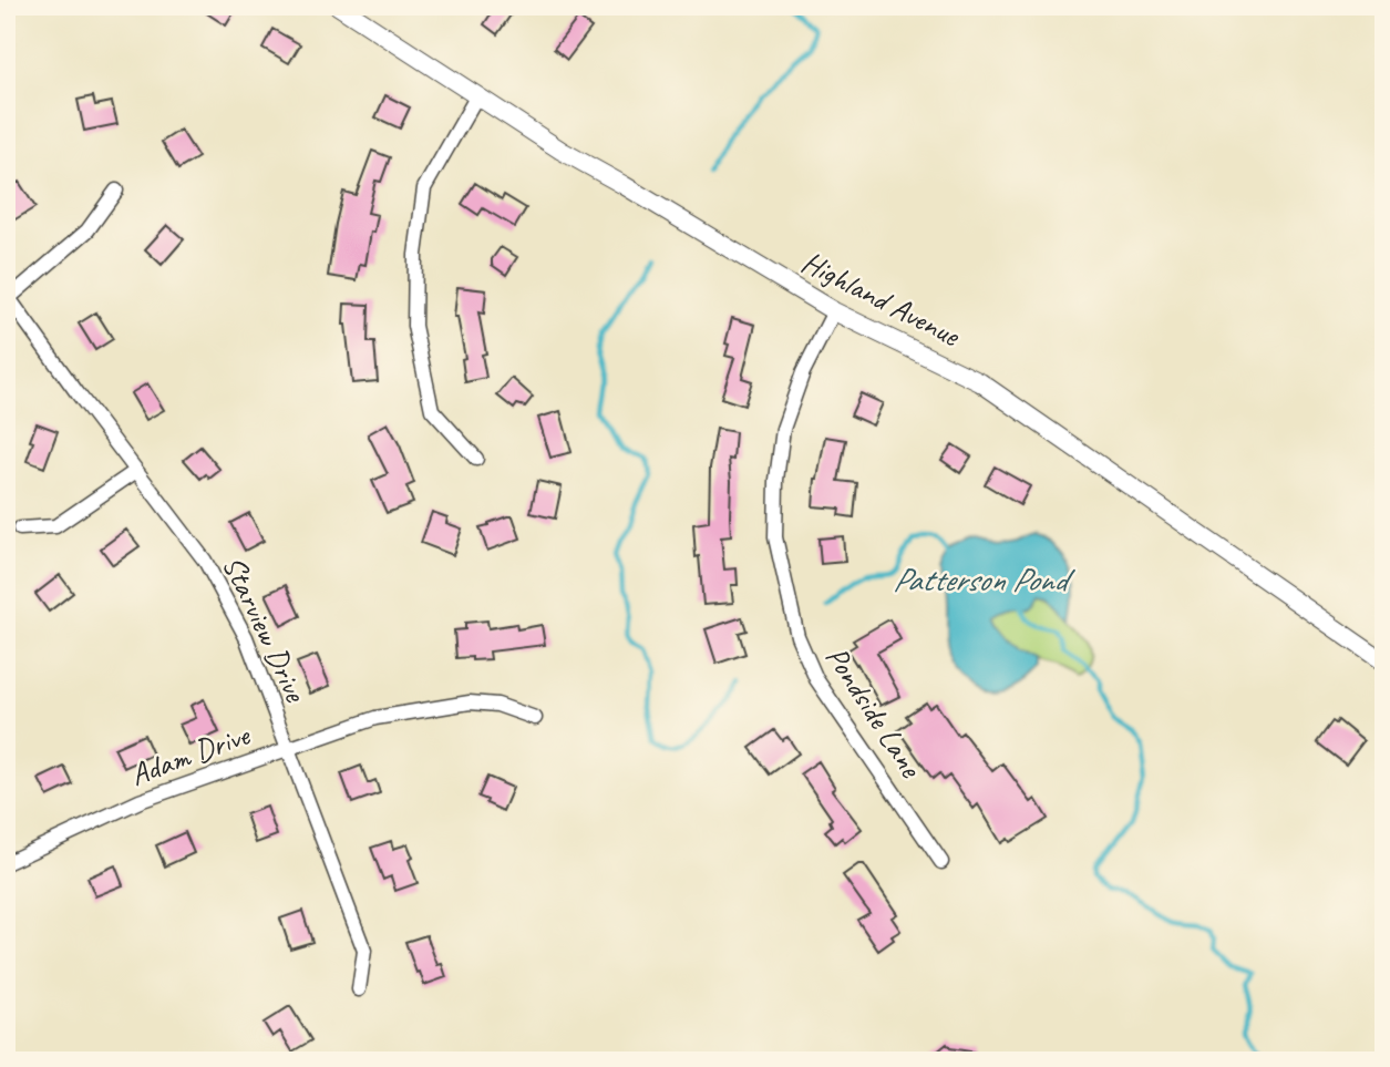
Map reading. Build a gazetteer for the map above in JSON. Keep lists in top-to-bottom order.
{
  "streets": {
    "street": [
      "Highland Avenue",
      "Starview Drive",
      "Pondside Lane",
      "Adam Drive"
    ]
  },
  "crossings": [
    ["Highland Avenue", "Pondside Lane"],
    ["Starview Drive", "Adam Drive"]
  ],
  "water": ["Patterson Pond"]
}
